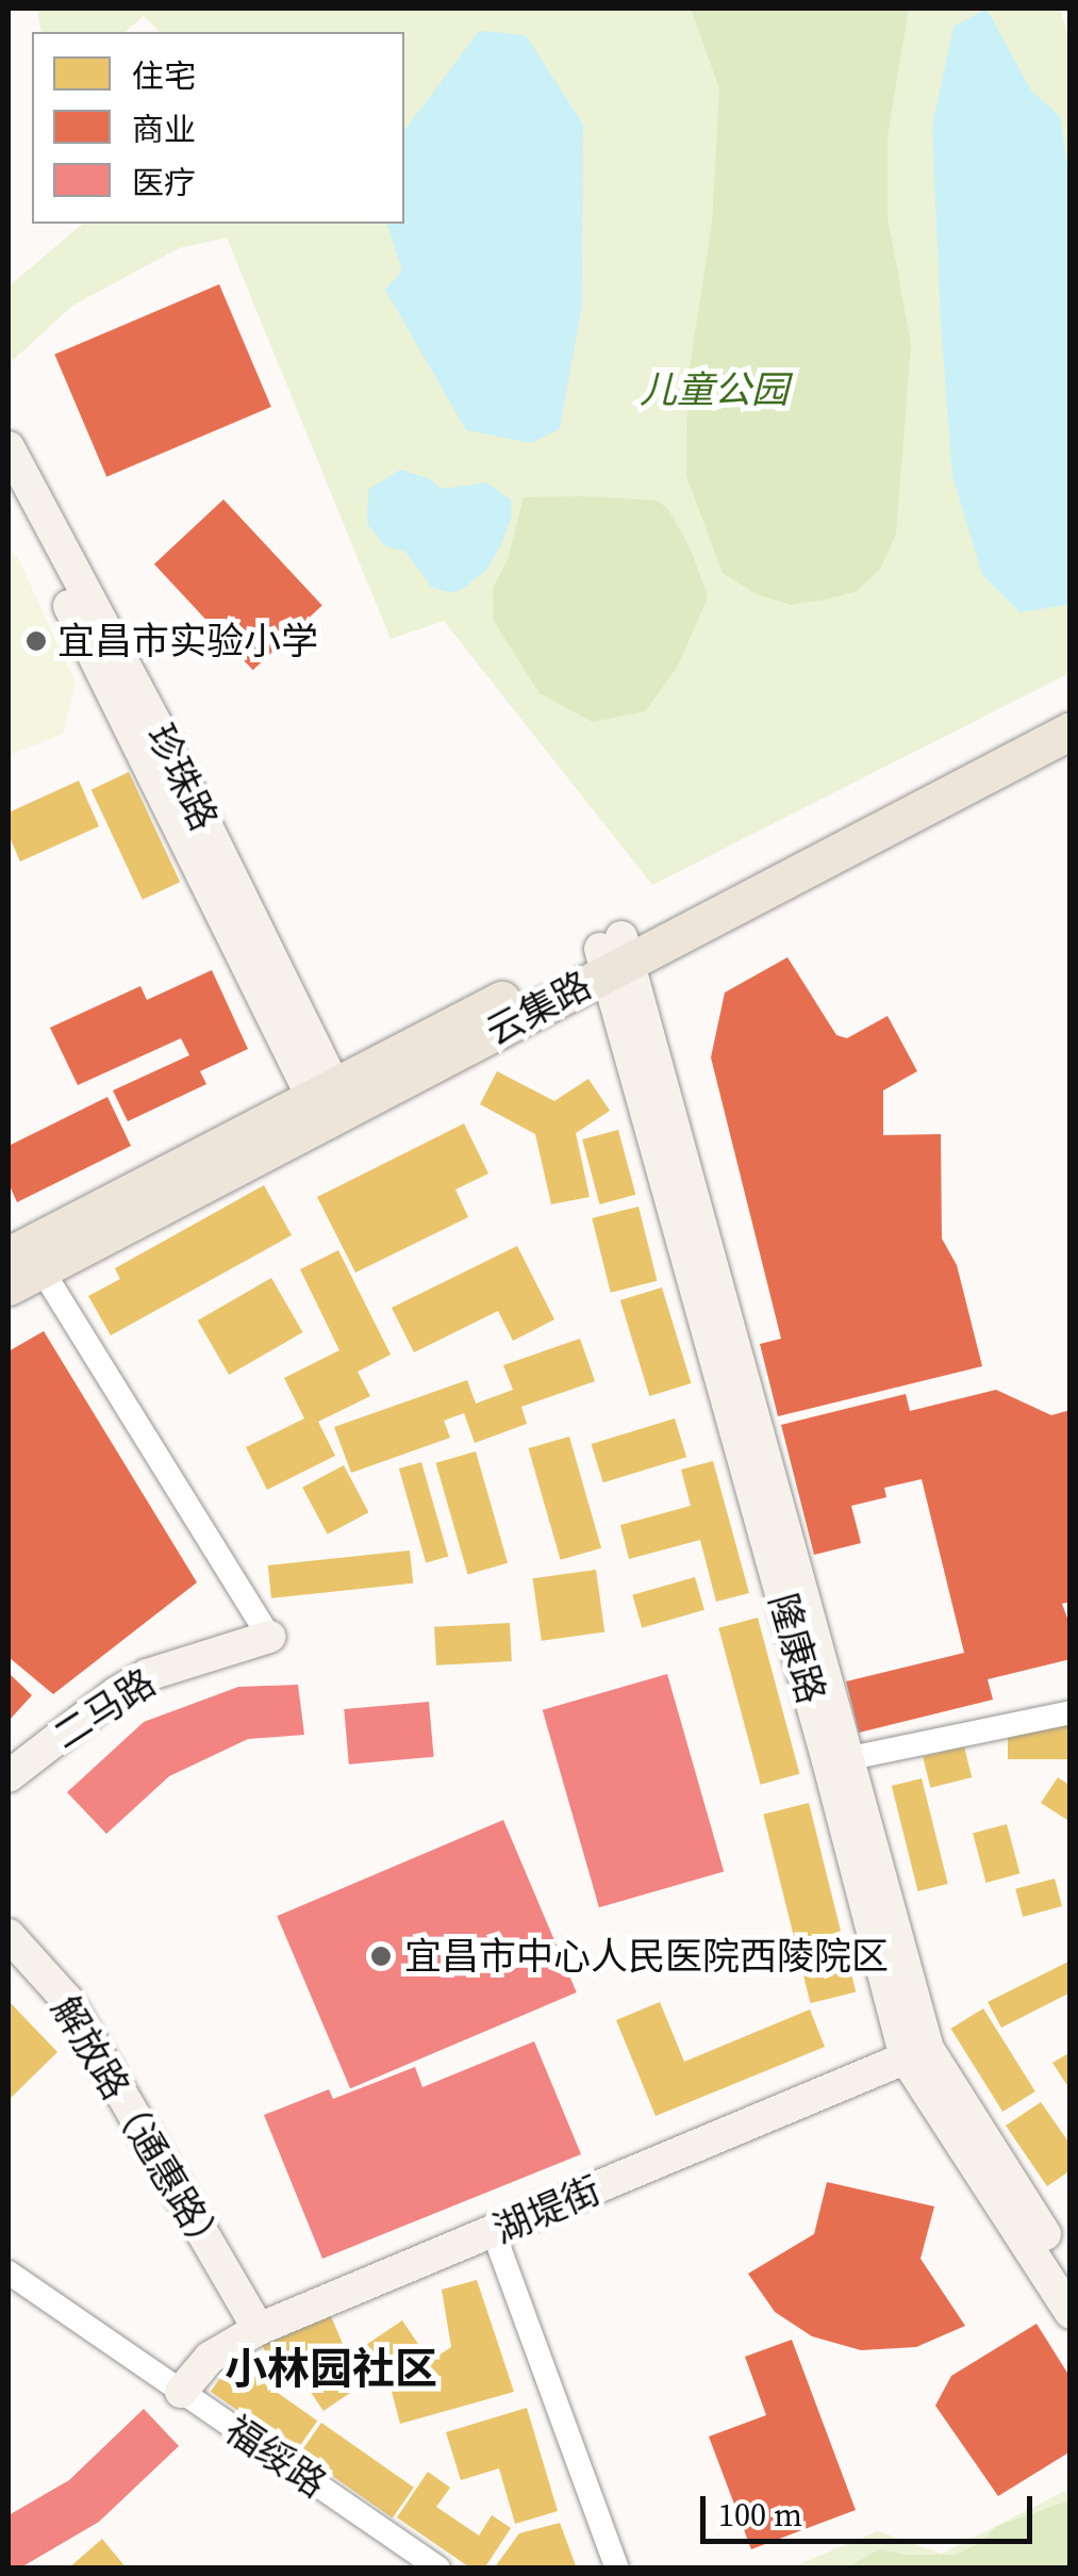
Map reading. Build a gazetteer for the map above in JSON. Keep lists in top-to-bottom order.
{
  "streets": {
    "main road": [
      "珍珠路",
      "云集路",
      "隆康路",
      "二马路",
      "解放路（通惠路）",
      "湖堤街"
    ],
    "street": ["福绥路"]
  },
  "crossings": [
    ["珍珠路", "云集路"],
    ["云集路", "隆康路"],
    ["隆康路", "湖堤街"],
    ["解放路（通惠路）", "湖堤街"],
    ["湖堤街", "福绥路"]
  ],
  "districts": ["小林园社区"],
  "parks": ["儿童公园"],
  "places": ["宜昌市实验小学", "宜昌市中心人民医院西陵院区"],
  "legend": ["住宅", "商业", "医疗"],
  "scale_bar": "100 m"
}
